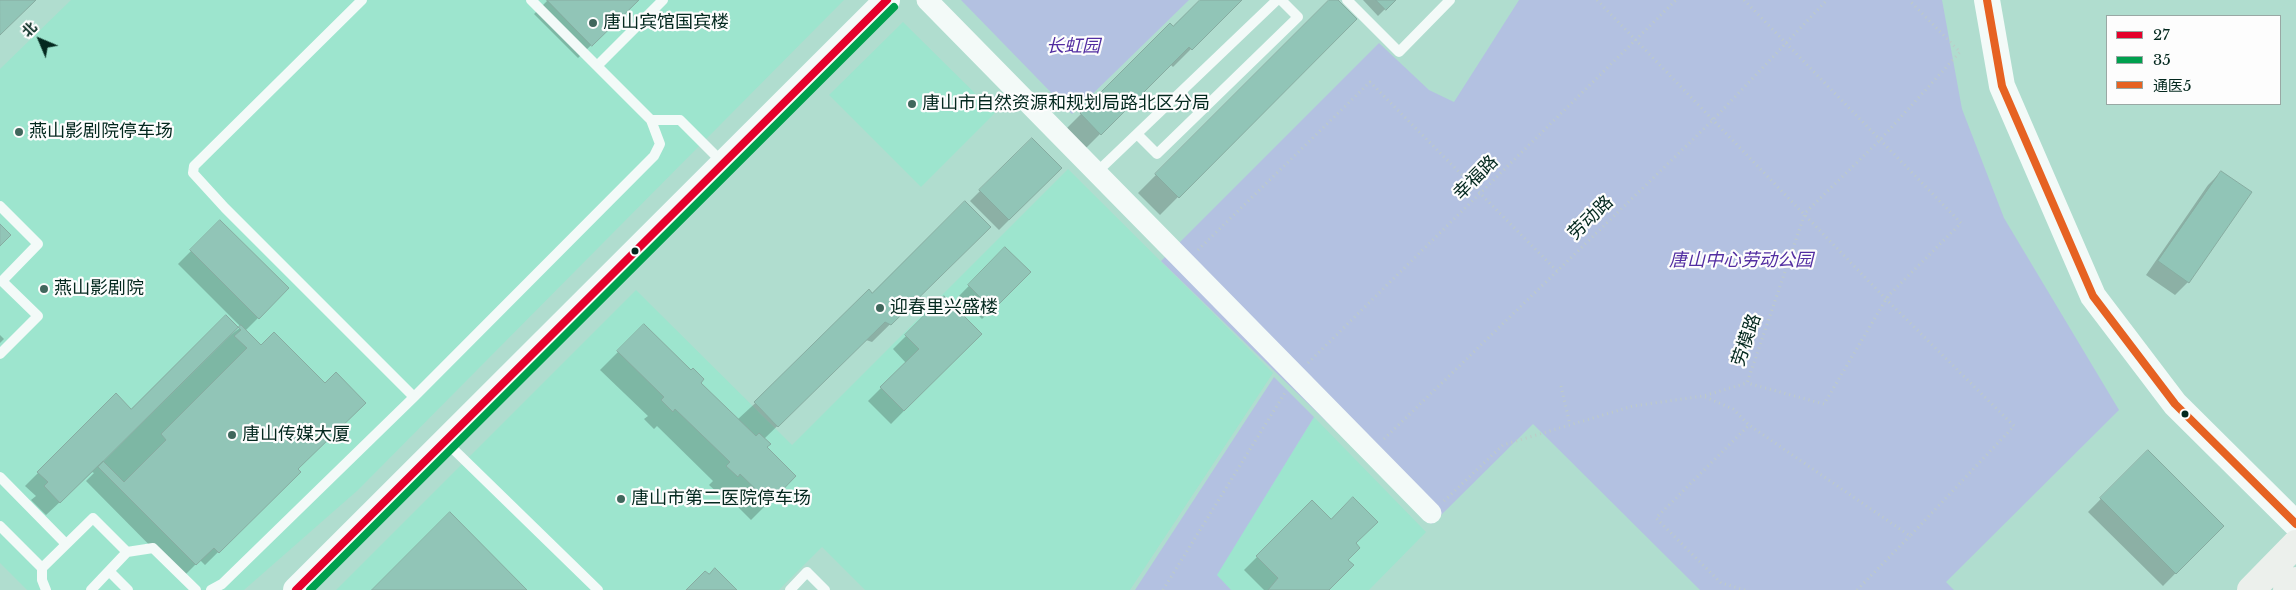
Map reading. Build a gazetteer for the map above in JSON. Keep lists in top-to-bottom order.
{
  "streets": {
    "path": ["幸福路", "劳动路", "劳模路"]
  },
  "parks": ["长虹园", "唐山中心劳动公园"],
  "places": [
    "唐山宾馆国宾楼",
    "唐山市自然资源和规划局路北区分局",
    "燕山影剧院停车场",
    "燕山影剧院",
    "迎春里兴盛楼",
    "唐山传媒大厦",
    "唐山市第二医院停车场"
  ],
  "lines": ["transit line 27", "transit line 通医5", "transit line 35"],
  "legend": ["27", "35", "通医5"],
  "north": "top left"
}
